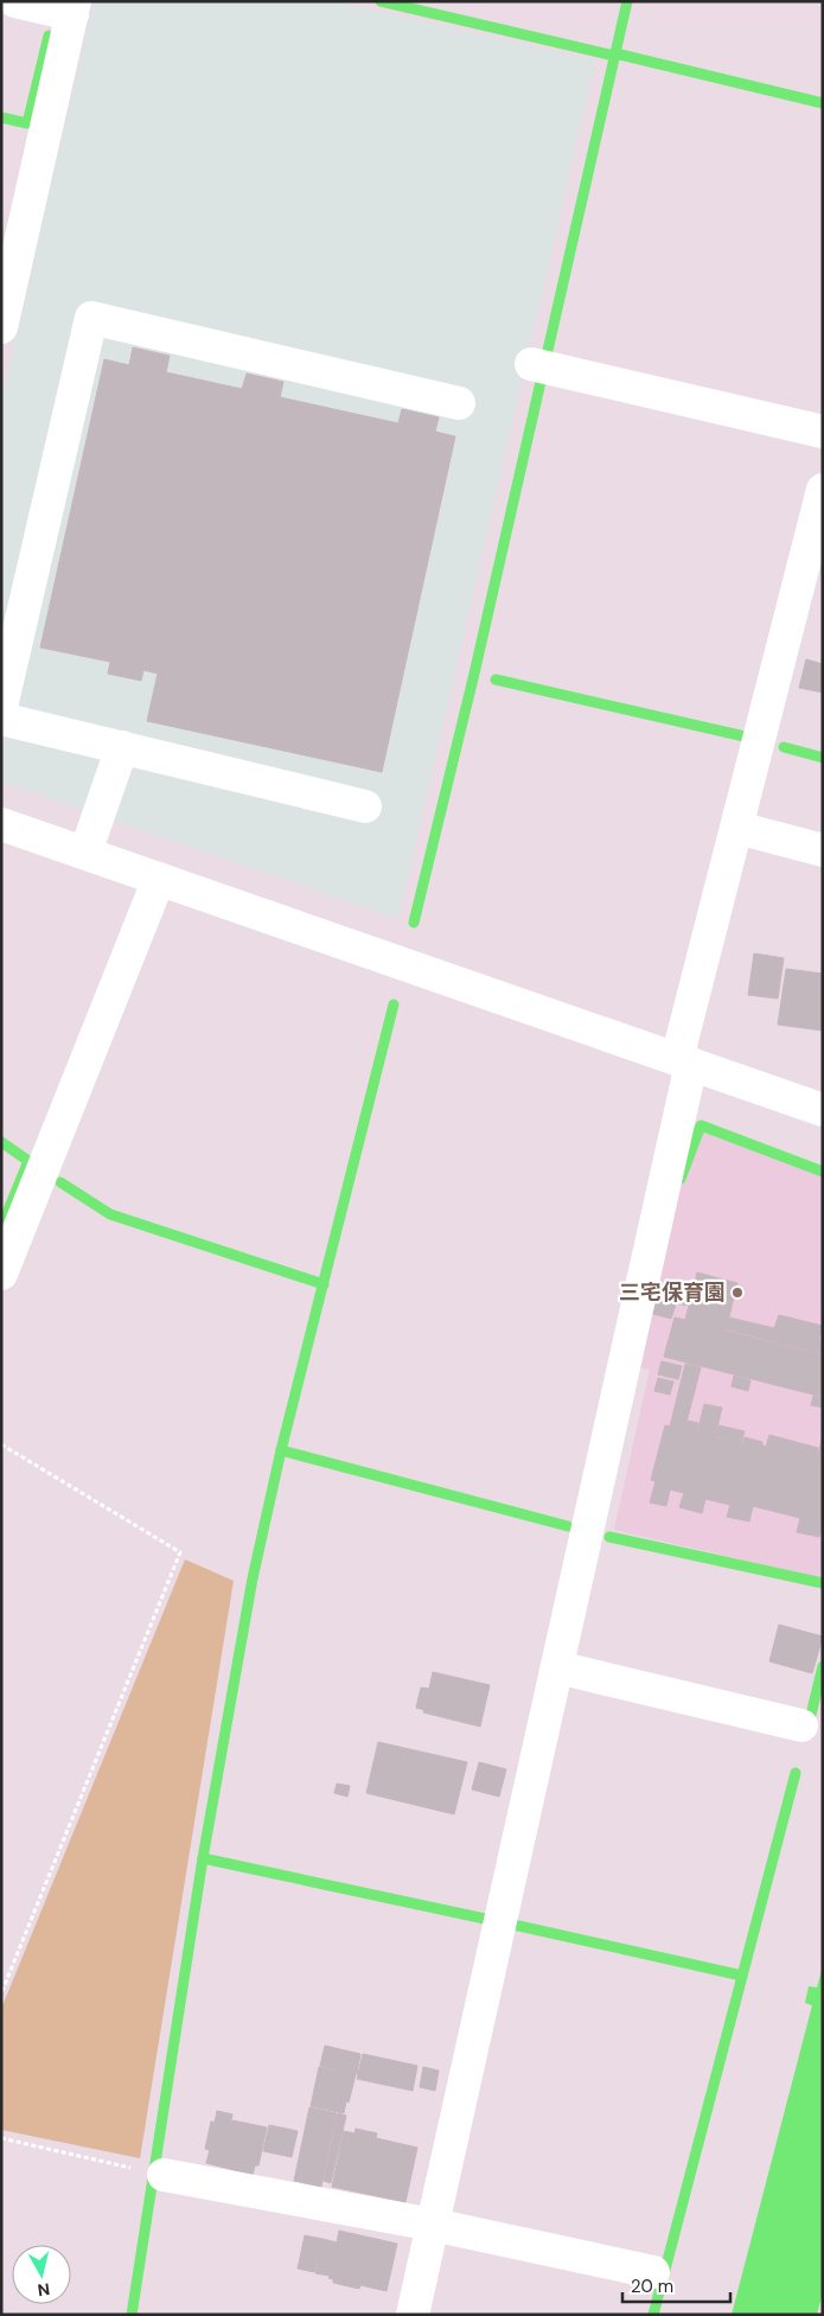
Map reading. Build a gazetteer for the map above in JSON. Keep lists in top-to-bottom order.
{
  "places": ["三宅保育園"],
  "scale_bar": "20 m",
  "north": "bottom"
}
